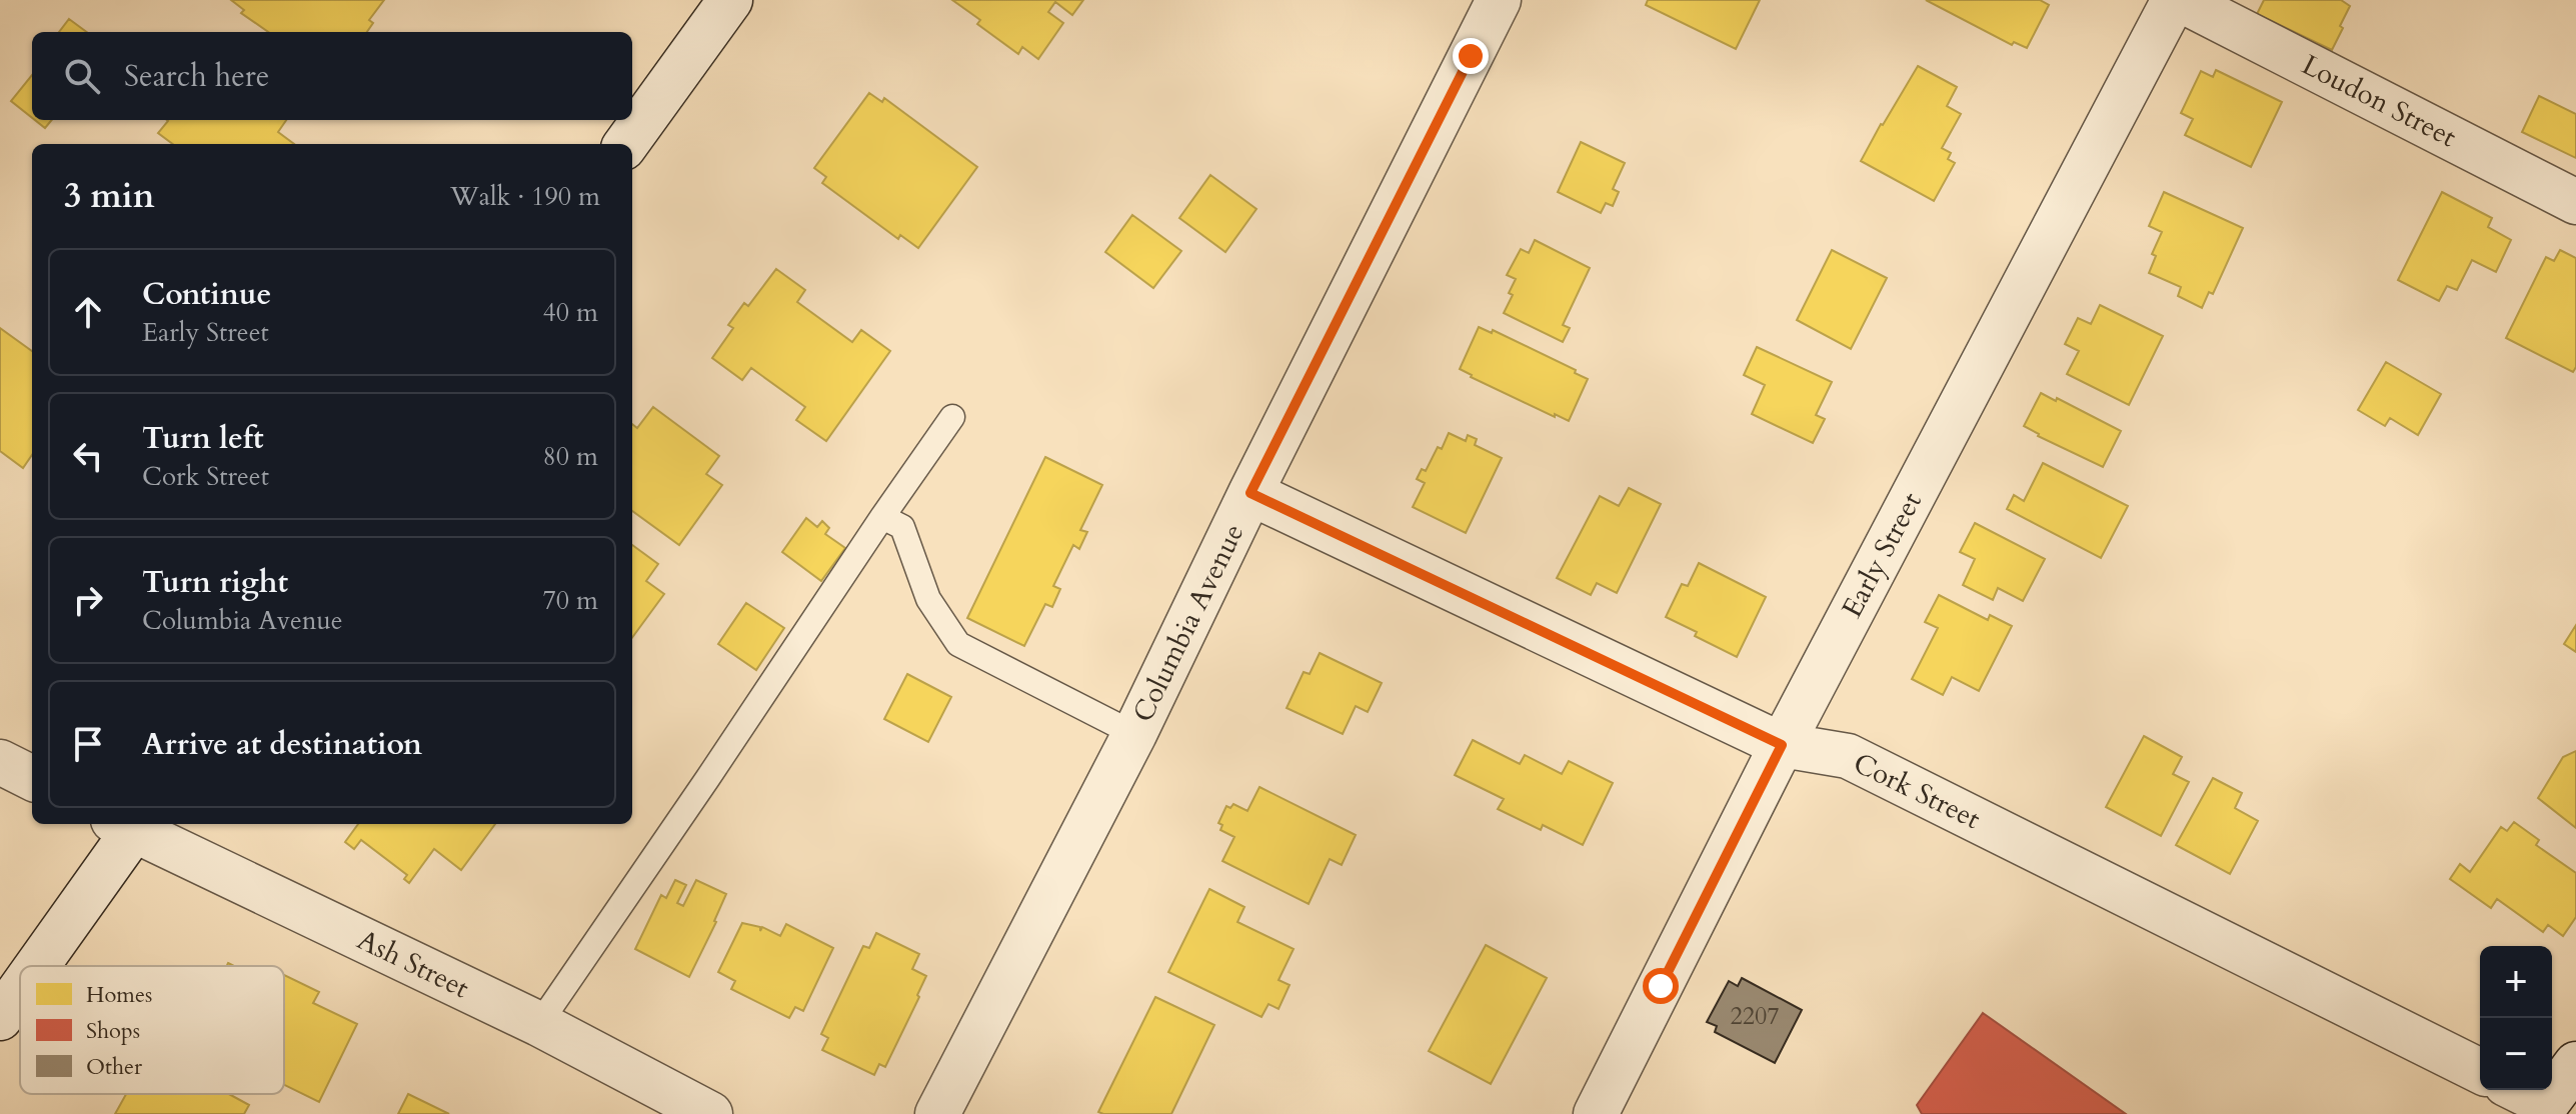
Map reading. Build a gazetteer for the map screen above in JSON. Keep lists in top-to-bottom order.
{
  "streets": {
    "street": [
      "Loudon Street",
      "Early Street",
      "Columbia Avenue",
      "Cork Street",
      "Ash Street"
    ]
  },
  "crossings": [
    ["Early Street", "Cork Street"],
    ["Columbia Avenue", "Cork Street"]
  ],
  "house_numbers": ["2207"],
  "legend": ["Homes", "Shops", "Other"],
  "page": {
    "search": "Search here",
    "heading": ["3 min", "Walk · 190 m"],
    "list": [
      ["Continue", "Early Street", "40 m"],
      ["Turn left", "Cork Street", "80 m"],
      ["Turn right", "Columbia Avenue", "70 m"],
      "Arrive at destination"
    ],
    "map_buttons": ["+", "−"]
  }
}
